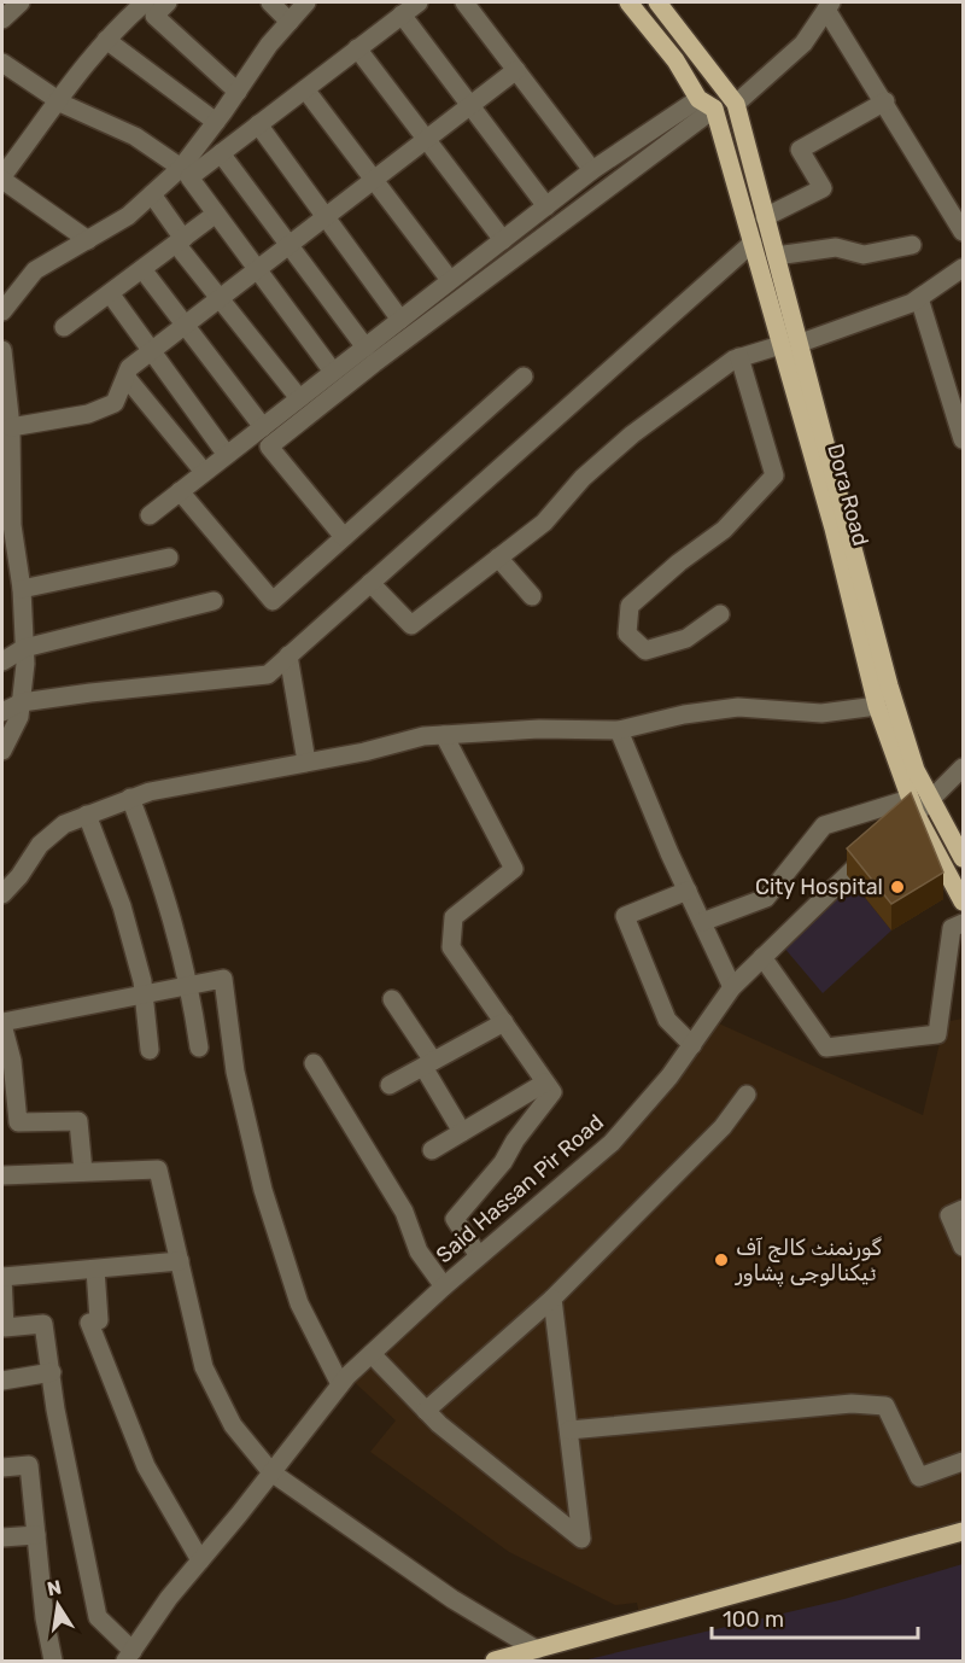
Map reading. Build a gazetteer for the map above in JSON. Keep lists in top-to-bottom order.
{
  "streets": {
    "main road": ["Dora Road"],
    "street": ["Said Hassan Pir Road"]
  },
  "places": ["City Hospital", "گورنمنٹ کالج آف ٹیکنالوجی پشاور"],
  "scale_bar": "100 m",
  "north": "top"
}
